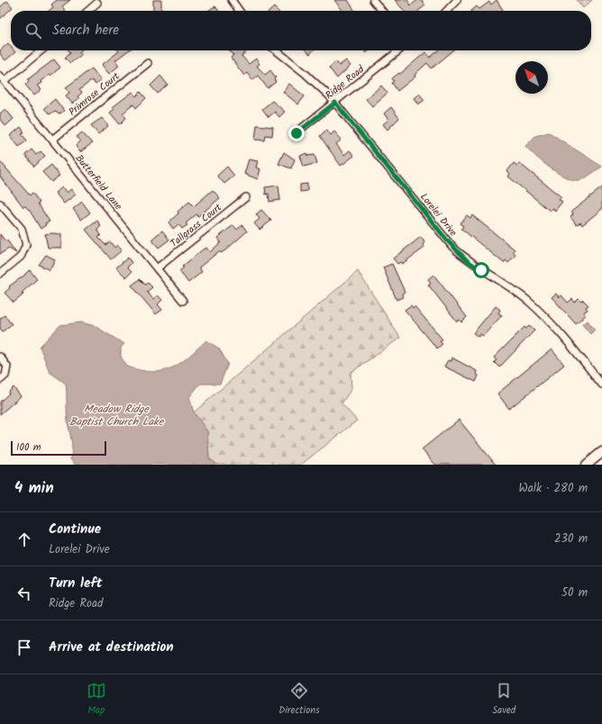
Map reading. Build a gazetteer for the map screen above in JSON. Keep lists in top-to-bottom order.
{
  "streets": {
    "street": [
      "Ridge Road",
      "Primrose Court",
      "Butterfield Lane",
      "Lorelei Drive",
      "Tallgrass Court"
    ]
  },
  "crossings": [
    ["Ridge Road", "Lorelei Drive"],
    ["Primrose Court", "Butterfield Lane"],
    ["Butterfield Lane", "Tallgrass Court"]
  ],
  "water": ["Meadow Ridge Baptist Church Lake"],
  "scale_bar": "100 m",
  "north": "top left",
  "page": {
    "search": "Search here",
    "scale": "100 m",
    "heading": ["4 min", "Walk · 280 m"],
    "list": [
      ["Continue", "Lorelei Drive", "230 m"],
      ["Turn left", "Ridge Road", "50 m"],
      "Arrive at destination"
    ],
    "nav": ["Map", "Directions", "Saved"]
  }
}
